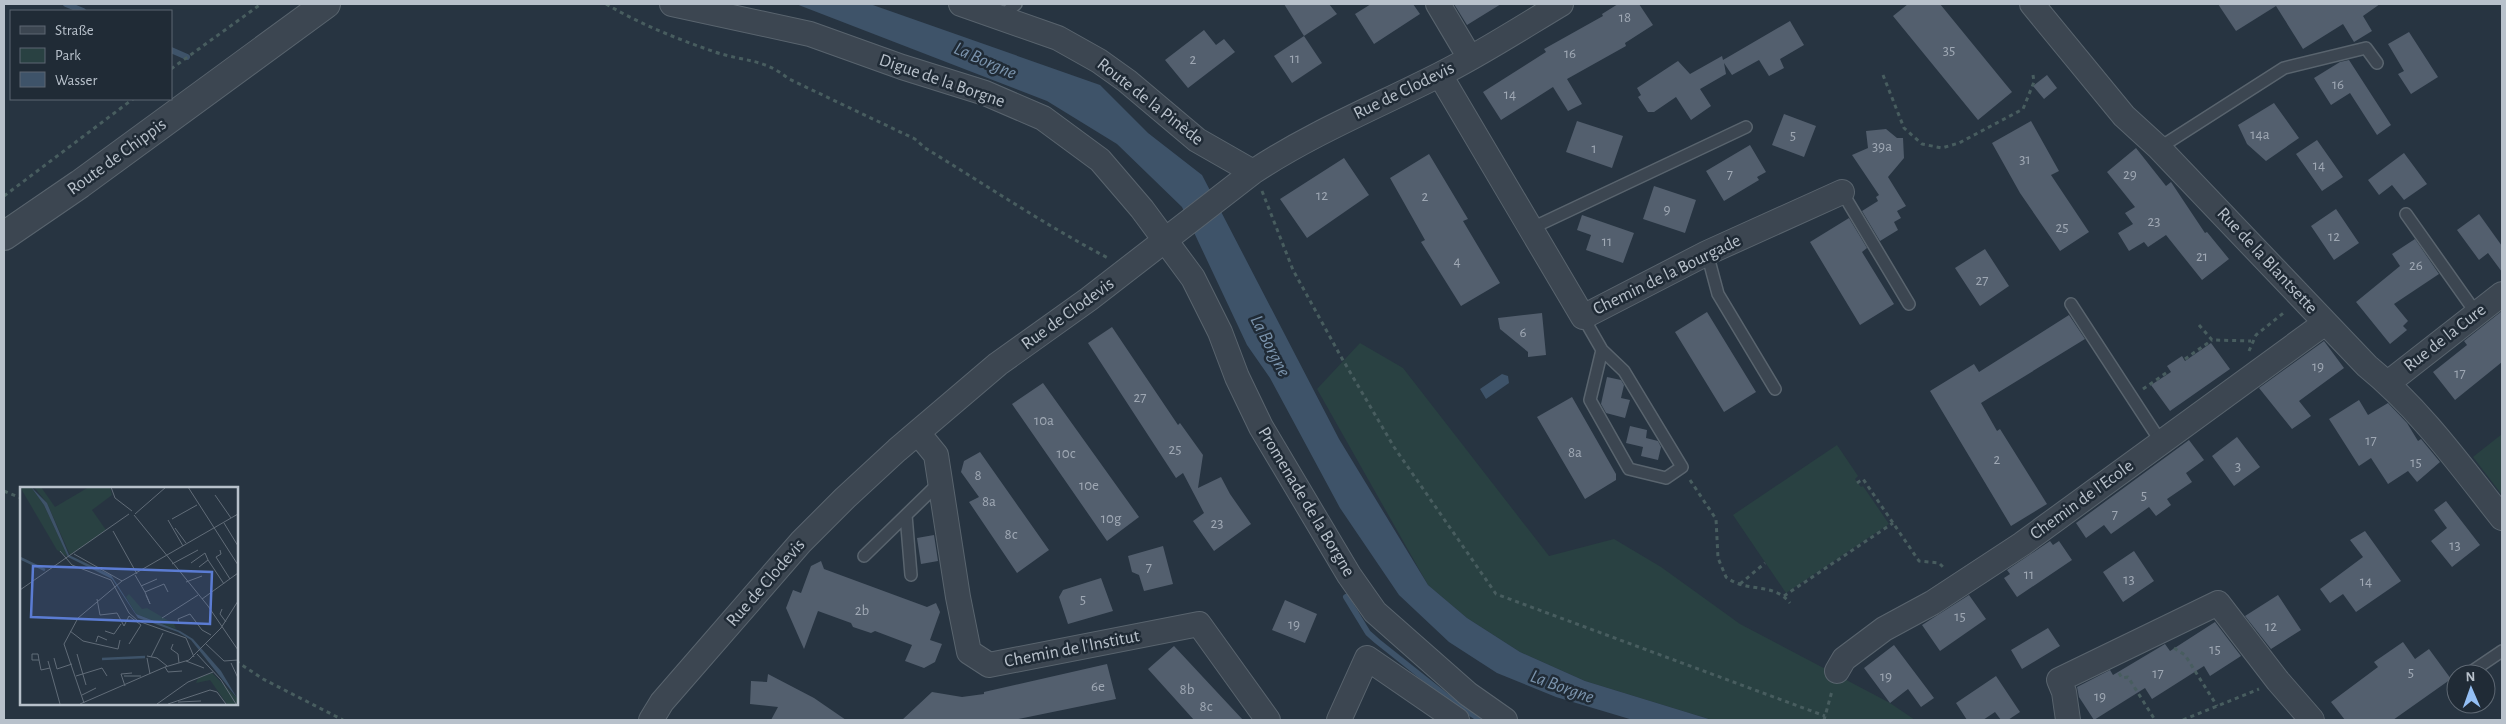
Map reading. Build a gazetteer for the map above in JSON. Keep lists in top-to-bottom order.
{
  "streets": {
    "street": [
      "Digue de la Borgne",
      "Rue de Clodevis",
      "Route de la Pinède",
      "Route de Chippis",
      "Rue de la Blantsette",
      "Chemin de la Bourgade",
      "Rue de la Cure",
      "Chemin de l'Ecole",
      "Promenade de la Borgne",
      "Chemin de l'Institut"
    ]
  },
  "crossings": [
    ["Digue de la Borgne", "Rue de Clodevis"],
    ["Digue de la Borgne", "Promenade de la Borgne"],
    ["Rue de Clodevis", "Route de la Pinède"],
    ["Rue de Clodevis", "Chemin de la Bourgade"],
    ["Rue de Clodevis", "Promenade de la Borgne"],
    ["Rue de Clodevis", "Chemin de l'Institut"],
    ["Rue de la Blantsette", "Rue de la Cure"],
    ["Rue de la Blantsette", "Chemin de l'Ecole"]
  ],
  "water": ["La Borgne"],
  "house_numbers": [
    "18",
    "35",
    "16",
    "11",
    "2",
    "16",
    "14",
    "14a",
    "5",
    "39a",
    "1",
    "31",
    "14",
    "7",
    "29",
    "12",
    "2",
    "9",
    "23",
    "25",
    "12",
    "11",
    "21",
    "4",
    "26",
    "27",
    "6",
    "19",
    "17",
    "27",
    "10a",
    "17",
    "25",
    "8a",
    "10c",
    "2",
    "15",
    "3",
    "8",
    "10e",
    "5",
    "8a",
    "7",
    "10g",
    "23",
    "8c",
    "13",
    "7",
    "11",
    "13",
    "14",
    "5",
    "2b",
    "15",
    "19",
    "12",
    "15",
    "5",
    "17",
    "19",
    "6e",
    "8b",
    "19",
    "8c"
  ],
  "legend": ["Straße", "Park", "Wasser"],
  "north": "top"
}
